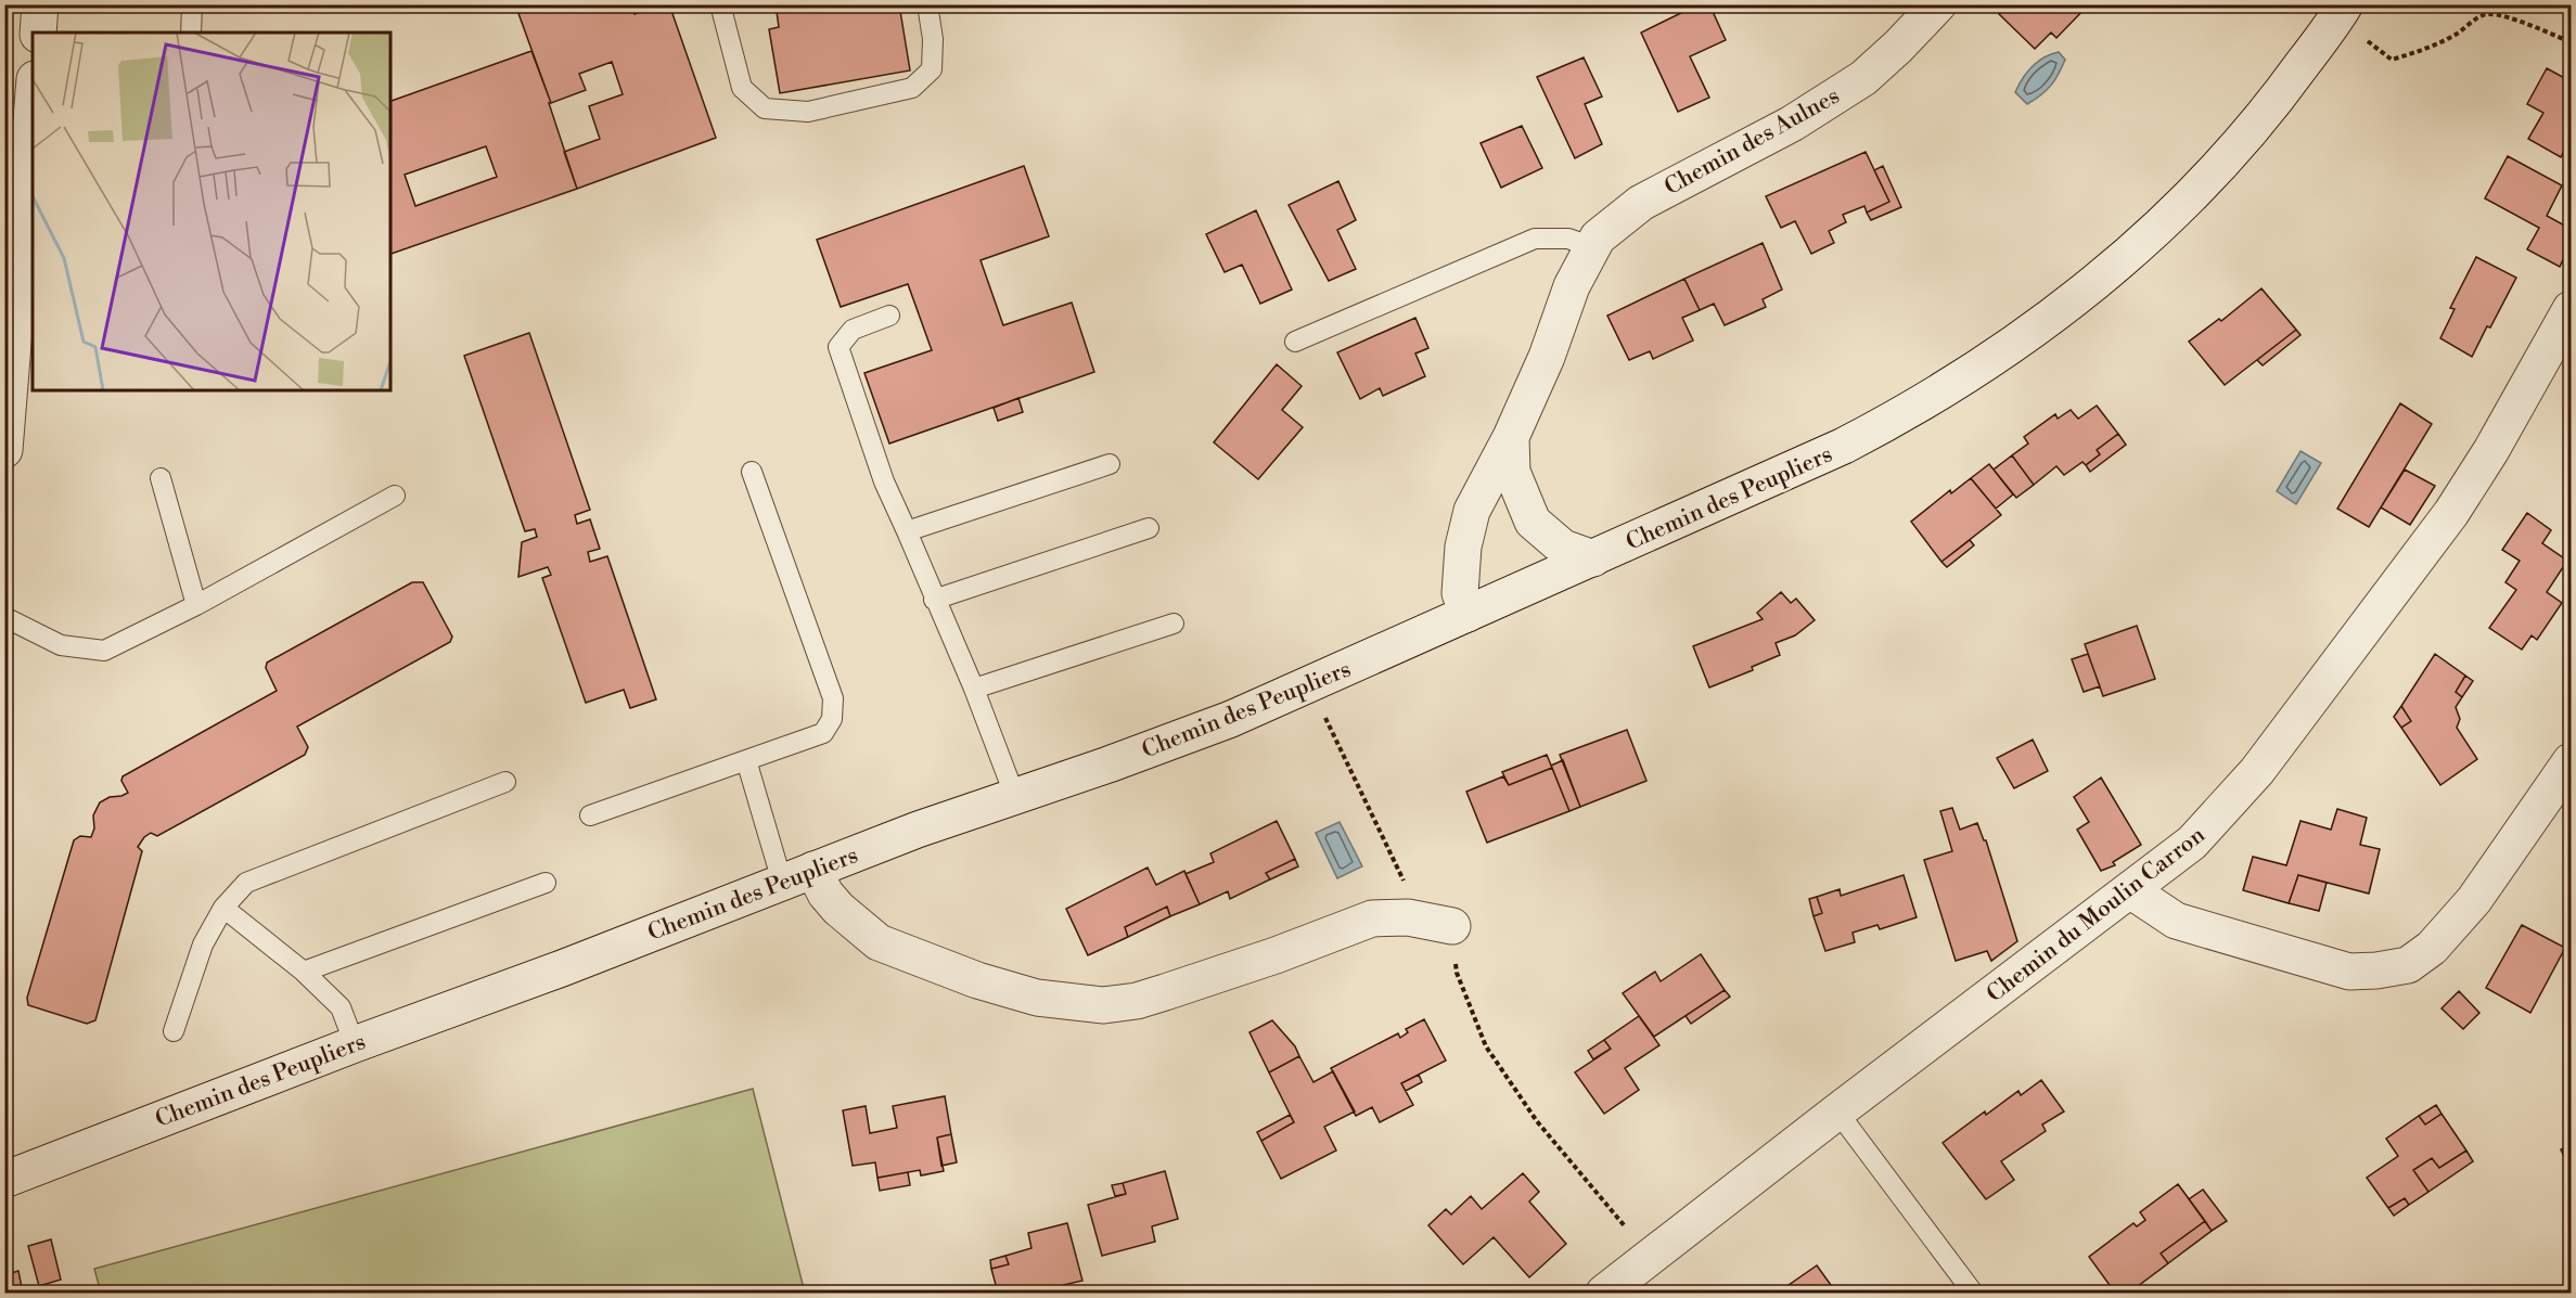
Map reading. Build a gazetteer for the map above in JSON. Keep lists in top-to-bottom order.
{
  "streets": {
    "street": ["Chemin des Aulnes", "Chemin des Peupliers", "Chemin du Moulin Carron"]
  },
  "crossings": [
    ["Chemin des Aulnes", "Chemin des Peupliers"]
  ]
}
